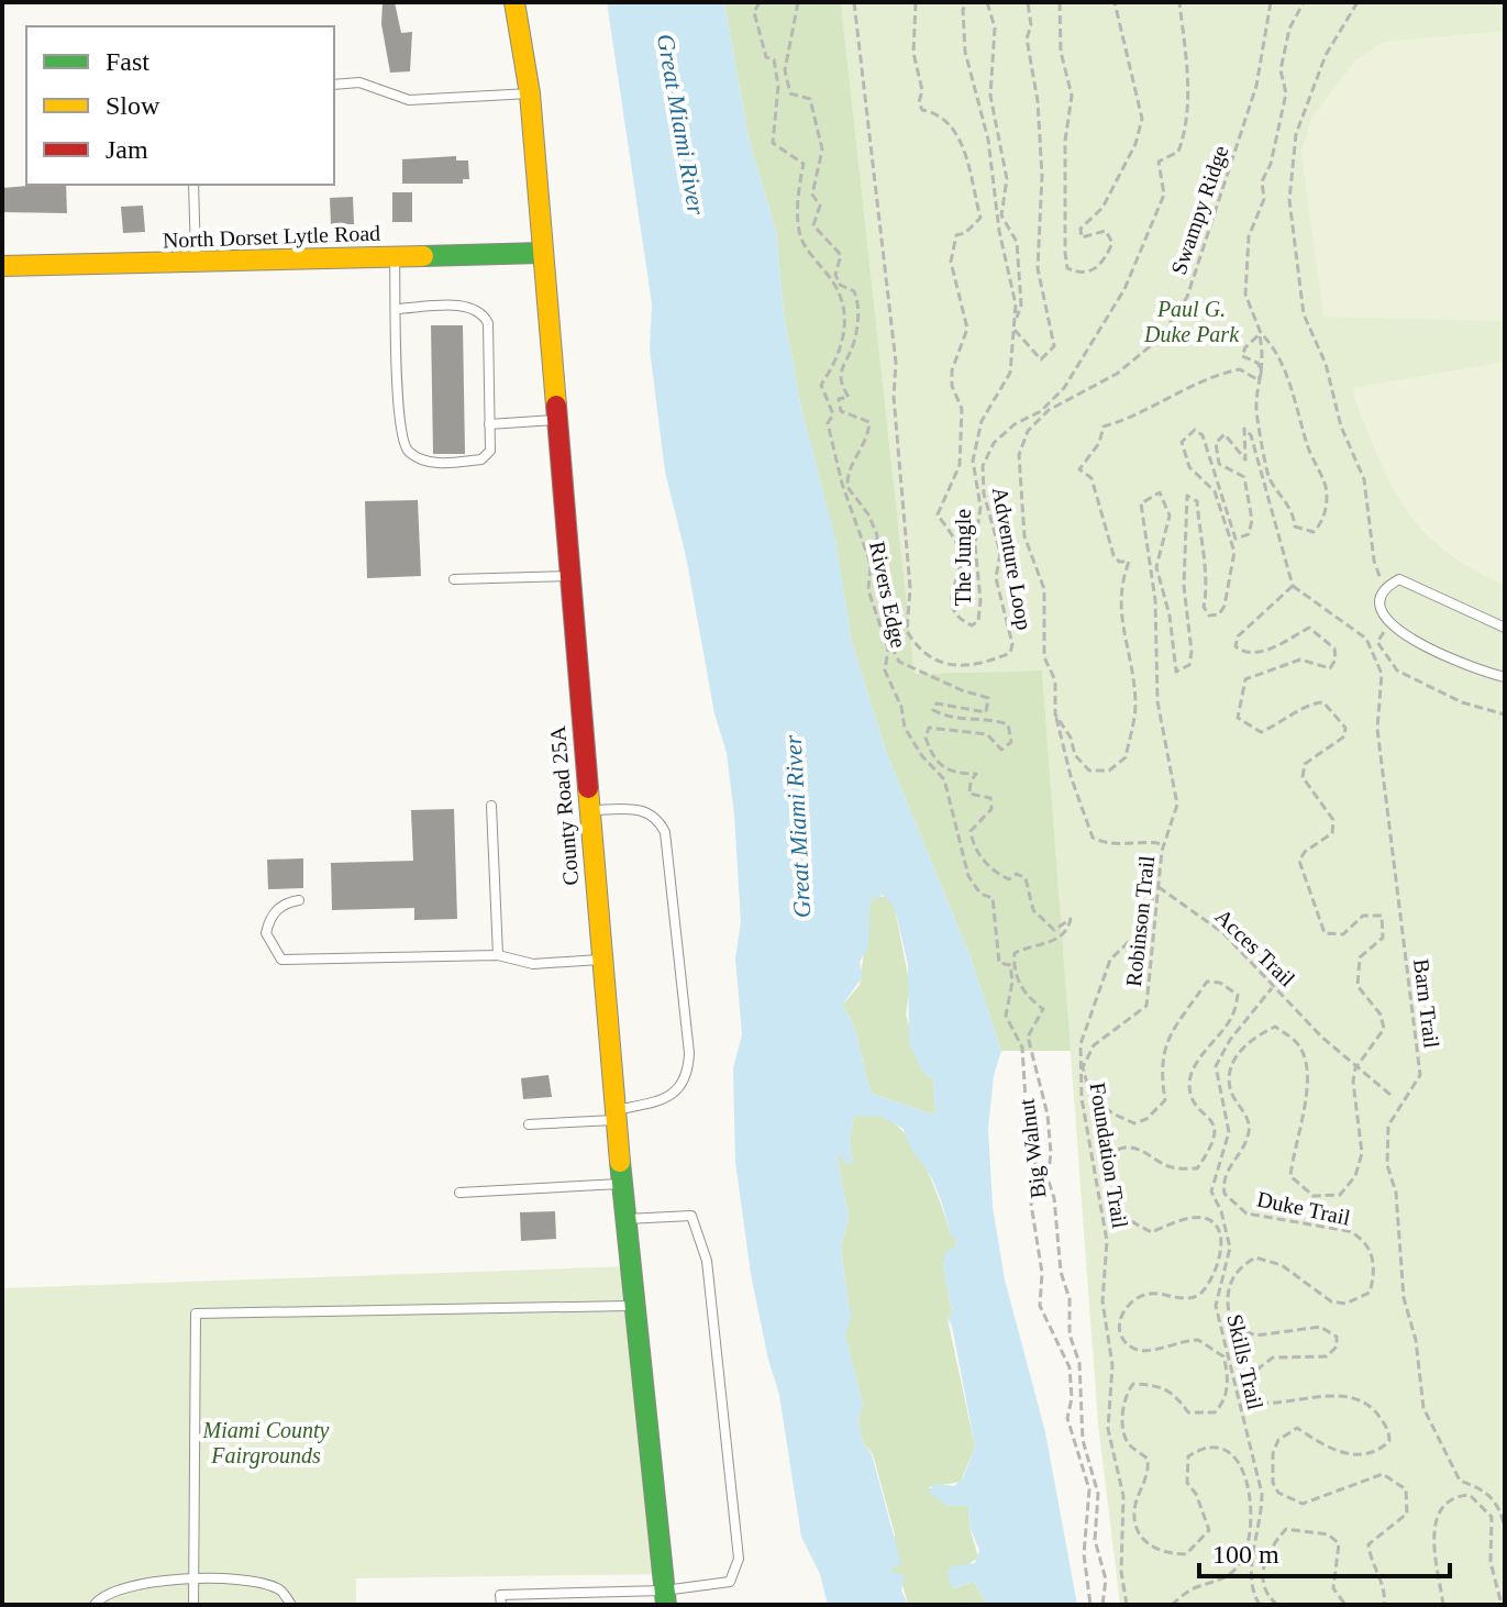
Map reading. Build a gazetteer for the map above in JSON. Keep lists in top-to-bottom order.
{
  "streets": {
    "main road": ["North Dorset Lytle Road", "County Road 25A"],
    "path": [
      "Swampy Ridge",
      "The Jungle",
      "Adventure Loop",
      "Rivers Edge",
      "Robinson Trail",
      "Acces Trail",
      "Barn Trail",
      "Big Walnut",
      "Foundation Trail",
      "Duke Trail",
      "Skills Trail"
    ]
  },
  "crossings": [
    ["North Dorset Lytle Road", "County Road 25A"],
    ["Robinson Trail", "Acces Trail"],
    ["Robinson Trail", "Barn Trail"],
    ["Robinson Trail", "Foundation Trail"],
    ["Acces Trail", "Foundation Trail"],
    ["Acces Trail", "Duke Trail"],
    ["Acces Trail", "Skills Trail"]
  ],
  "water": ["Great Miami River"],
  "parks": ["Paul G. Duke Park", "Miami County Fairgrounds"],
  "legend": ["Fast", "Slow", "Jam"],
  "scale_bar": "100 m"
}
